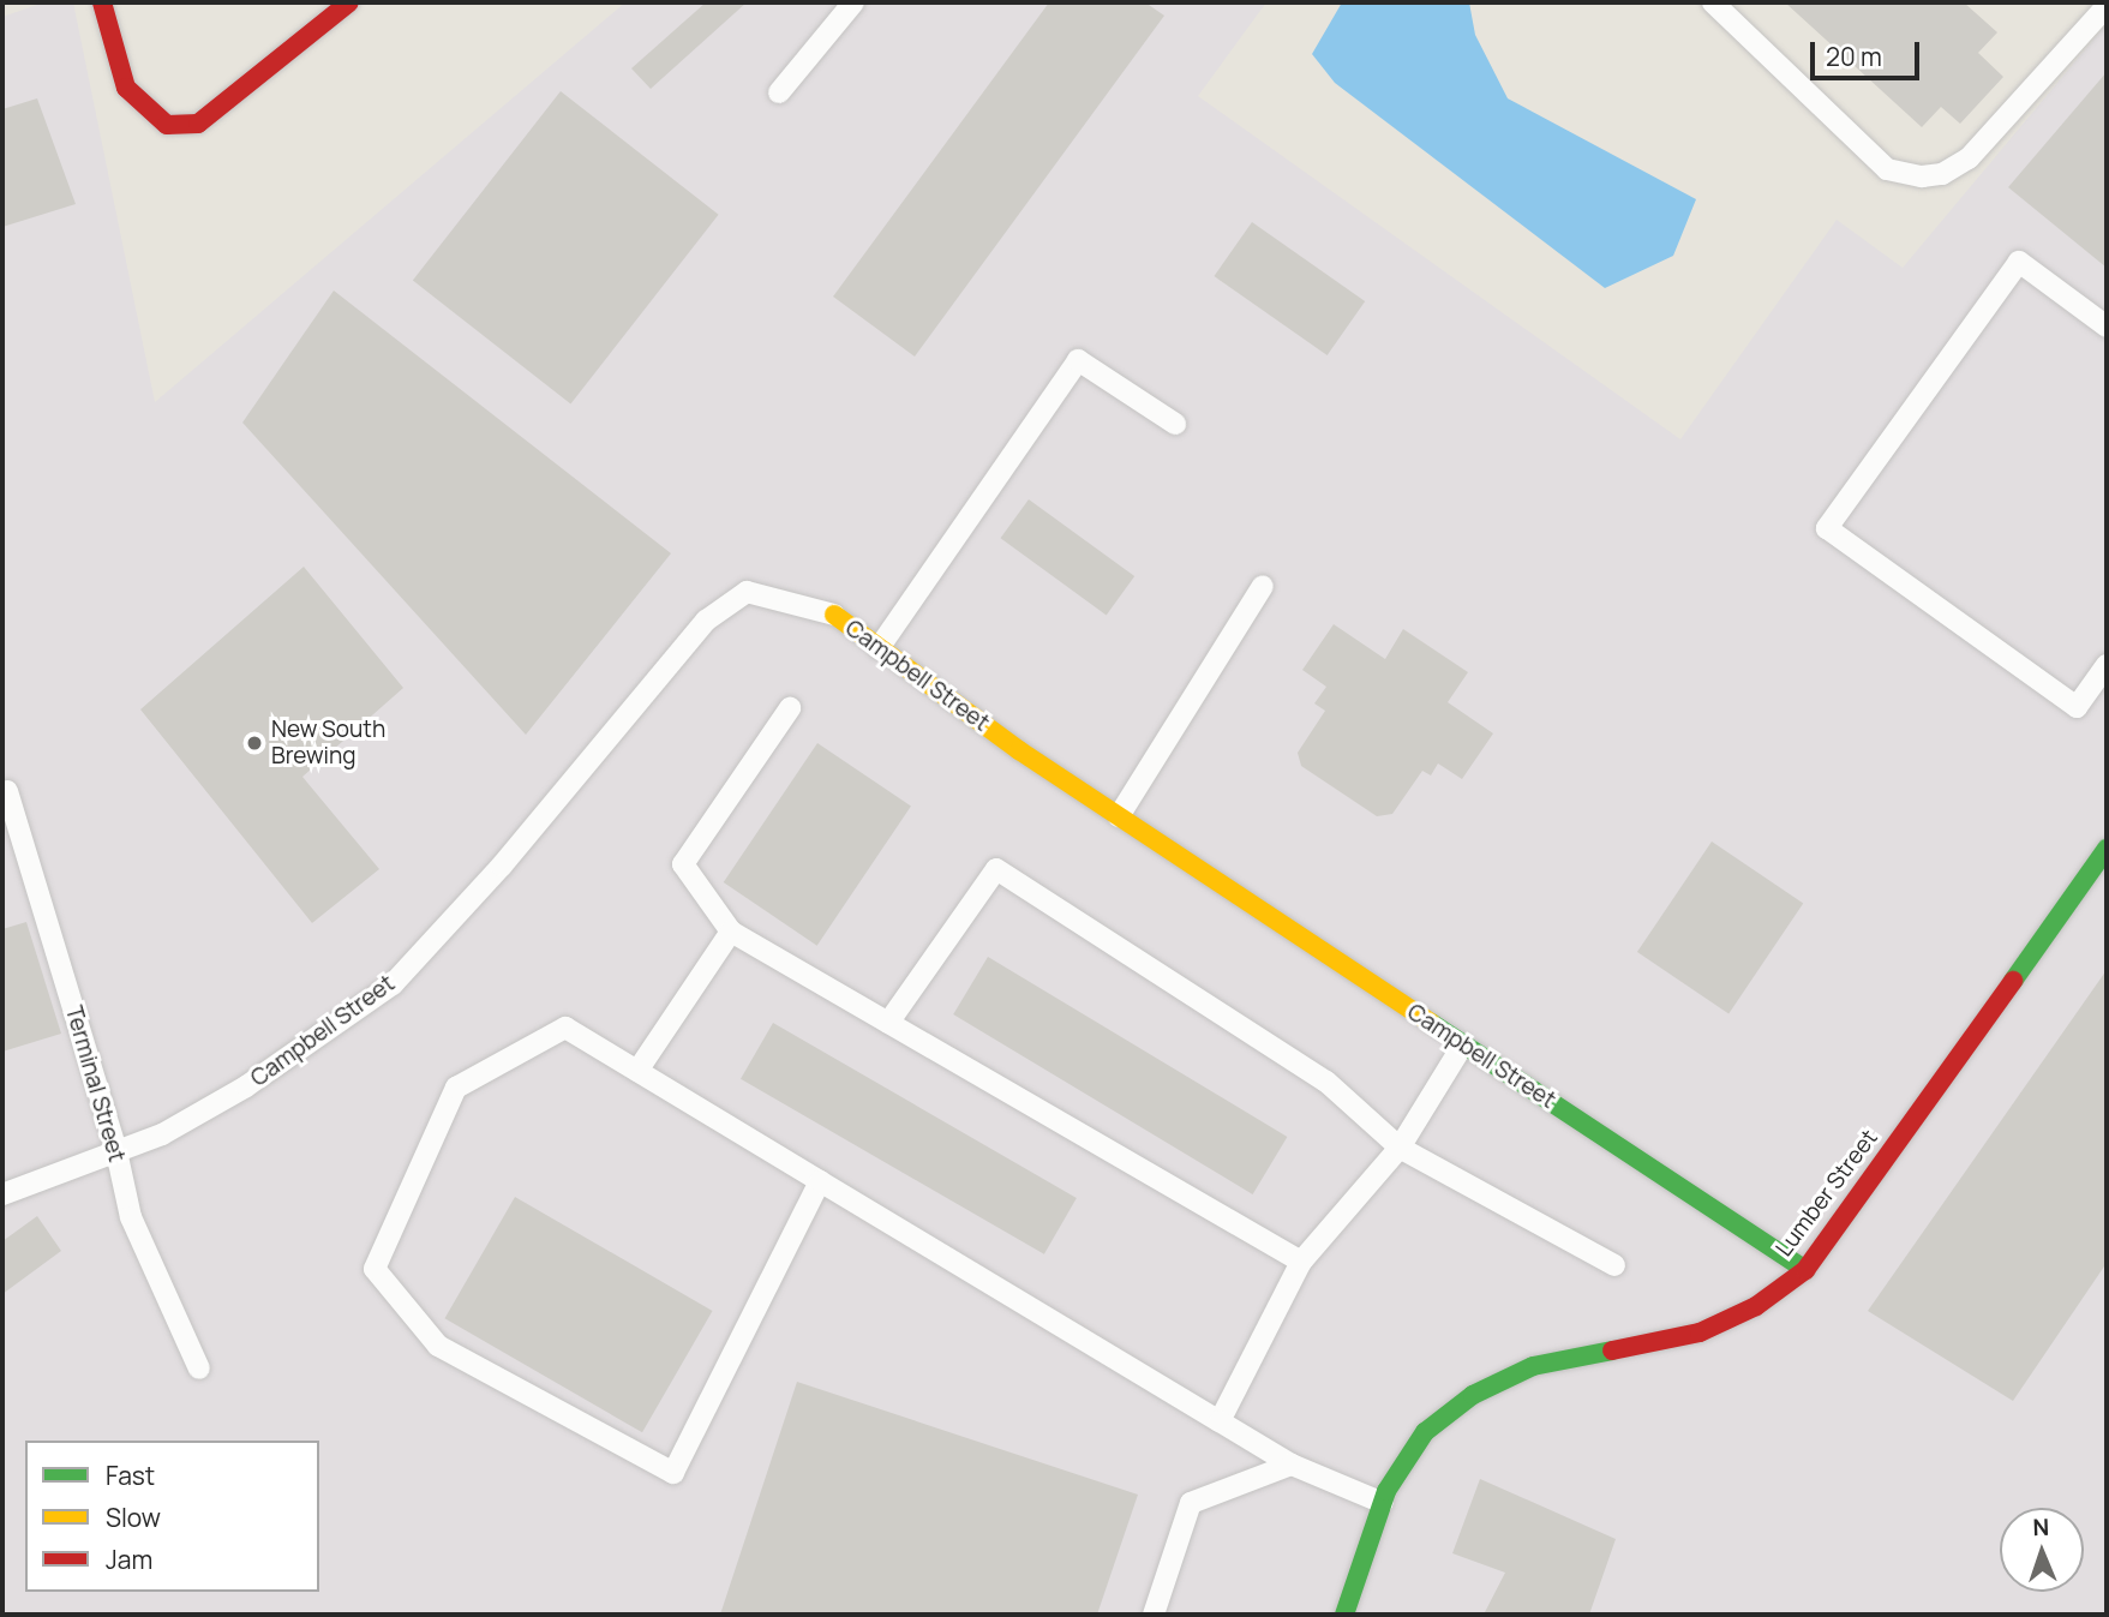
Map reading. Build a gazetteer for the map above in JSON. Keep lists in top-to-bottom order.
{
  "streets": {
    "street": ["Campbell Street", "Lumber Street"],
    "lane": ["Terminal Street"]
  },
  "crossings": [
    ["Campbell Street", "Terminal Street"],
    ["Campbell Street", "Lumber Street"]
  ],
  "places": ["New South Brewing"],
  "legend": ["Fast", "Slow", "Jam"],
  "scale_bar": "20 m",
  "north": "top"
}
